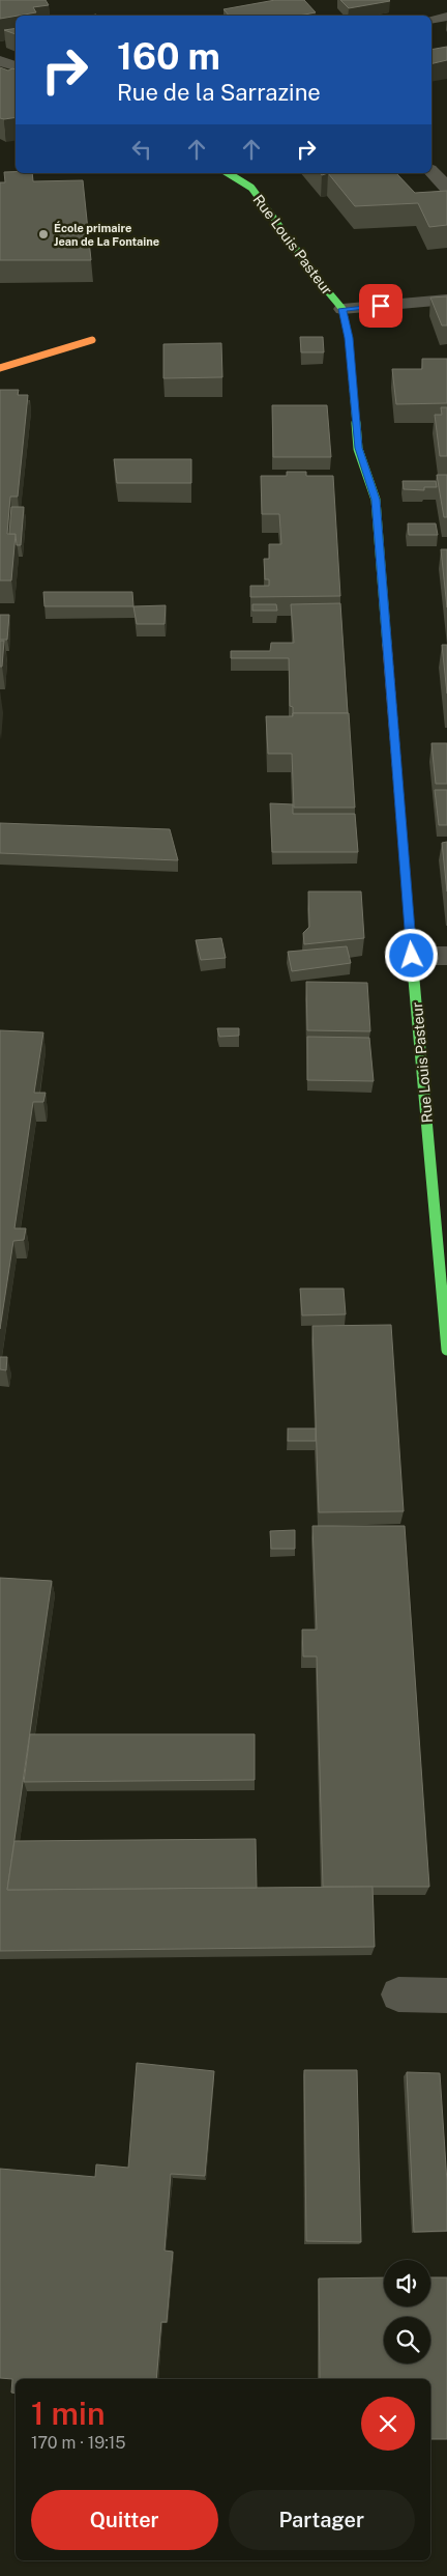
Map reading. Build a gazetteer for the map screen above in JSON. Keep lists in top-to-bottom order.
{
  "streets": {
    "street": ["Rue Louis Pasteur"]
  },
  "places": ["École primaire Jean de La Fontaine"],
  "page": {
    "turn": ["160 m", "Rue de la Sarrazine"],
    "heading": ["1 min", "170 m · 19:15"],
    "buttons": ["Quitter", "Partager"]
  }
}
